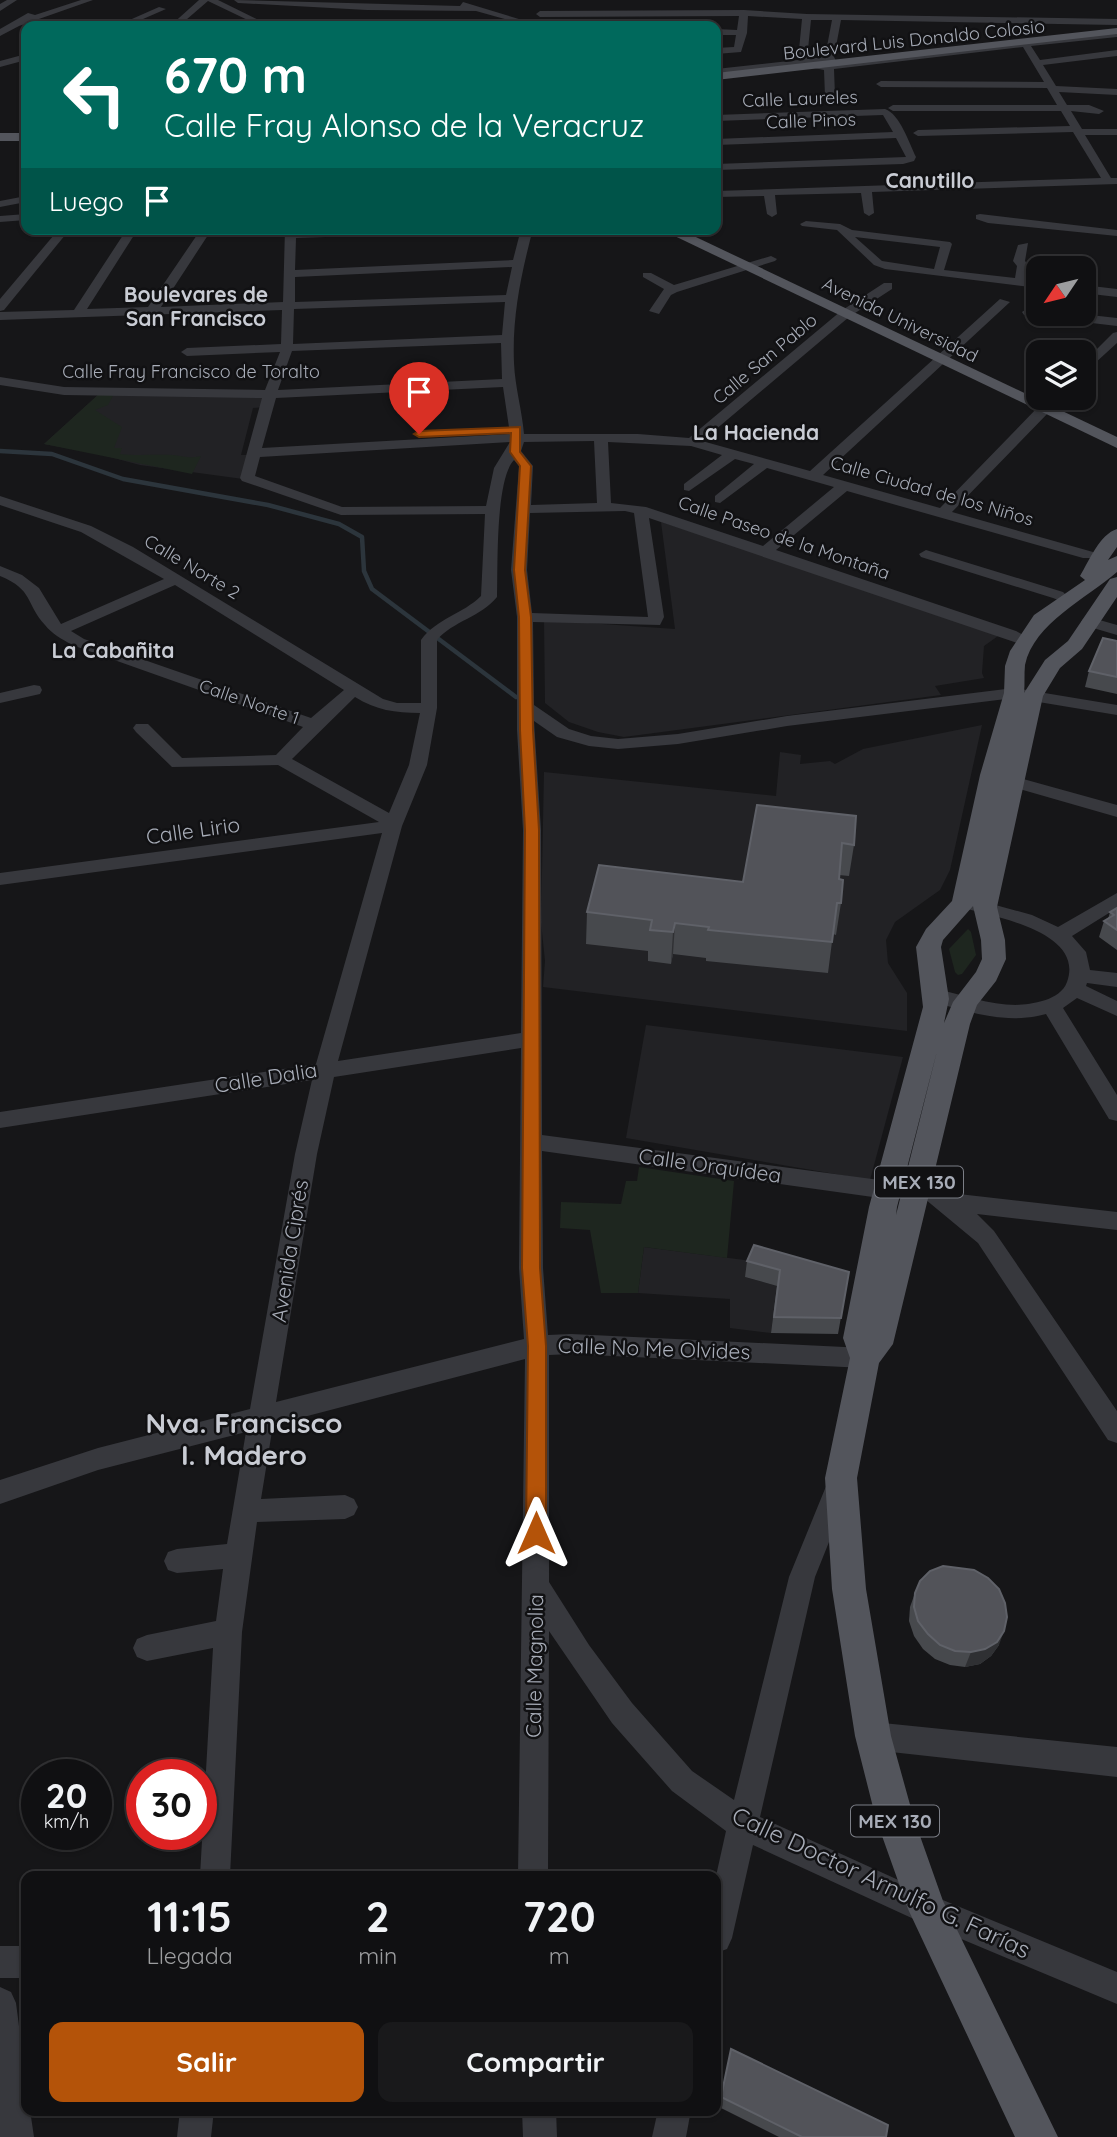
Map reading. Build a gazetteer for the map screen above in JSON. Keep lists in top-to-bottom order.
{
  "streets": {
    "main road": ["Avenida Universidad", "MEX 130"],
    "street": [
      "Boulevard Luis Donaldo Colosio",
      "Calle Laureles",
      "Calle Pinos",
      "Calle San Pablo",
      "Calle Fray Francisco de Toralto",
      "Calle Ciudad de los Niños",
      "Calle Paseo de la Montaña",
      "Calle Norte 2",
      "Calle Norte 1",
      "Calle Lirio",
      "Calle Dalia",
      "Calle Orquídea",
      "Avenida Ciprés",
      "Calle No Me Olvides",
      "Calle Magnolia",
      "Calle Doctor Arnulfo G. Farías"
    ]
  },
  "crossings": [
    ["Avenida Universidad", "Calle San Pablo"],
    ["Calle San Pablo", "Calle Ciudad de los Niños"],
    ["Calle Fray Francisco de Toralto", "Calle Magnolia"],
    ["Calle Ciudad de los Niños", "Calle Magnolia"],
    ["Calle Paseo de la Montaña", "MEX 130"],
    ["Calle Paseo de la Montaña", "Calle Magnolia"],
    ["Calle Norte 2", "Avenida Ciprés"],
    ["Calle Lirio", "Avenida Ciprés"],
    ["Calle Dalia", "Avenida Ciprés"],
    ["Calle Dalia", "Calle Magnolia"],
    ["Calle Orquídea", "MEX 130"],
    ["Calle Orquídea", "Calle Magnolia"],
    ["MEX 130", "Calle No Me Olvides"],
    ["MEX 130", "Calle Doctor Arnulfo G. Farías"],
    ["Avenida Ciprés", "Calle No Me Olvides"],
    ["Calle No Me Olvides", "Calle Magnolia"],
    ["Calle Magnolia", "Calle Doctor Arnulfo G. Farías"]
  ],
  "districts": [
    "Canutillo",
    "Boulevares de San Francisco",
    "La Hacienda",
    "La Cabañita",
    "Nva. Francisco I. Madero"
  ],
  "north": "bottom left",
  "page": {
    "turn": ["670 m", "Calle Fray Alonso de la Veracruz"],
    "then": "Luego",
    "speed": "20 km/h",
    "limit": "30",
    "eta": [
      "11:15",
      "Llegada",
      "2",
      "min",
      "720",
      "m"
    ],
    "buttons": ["Salir", "Compartir"]
  }
}
